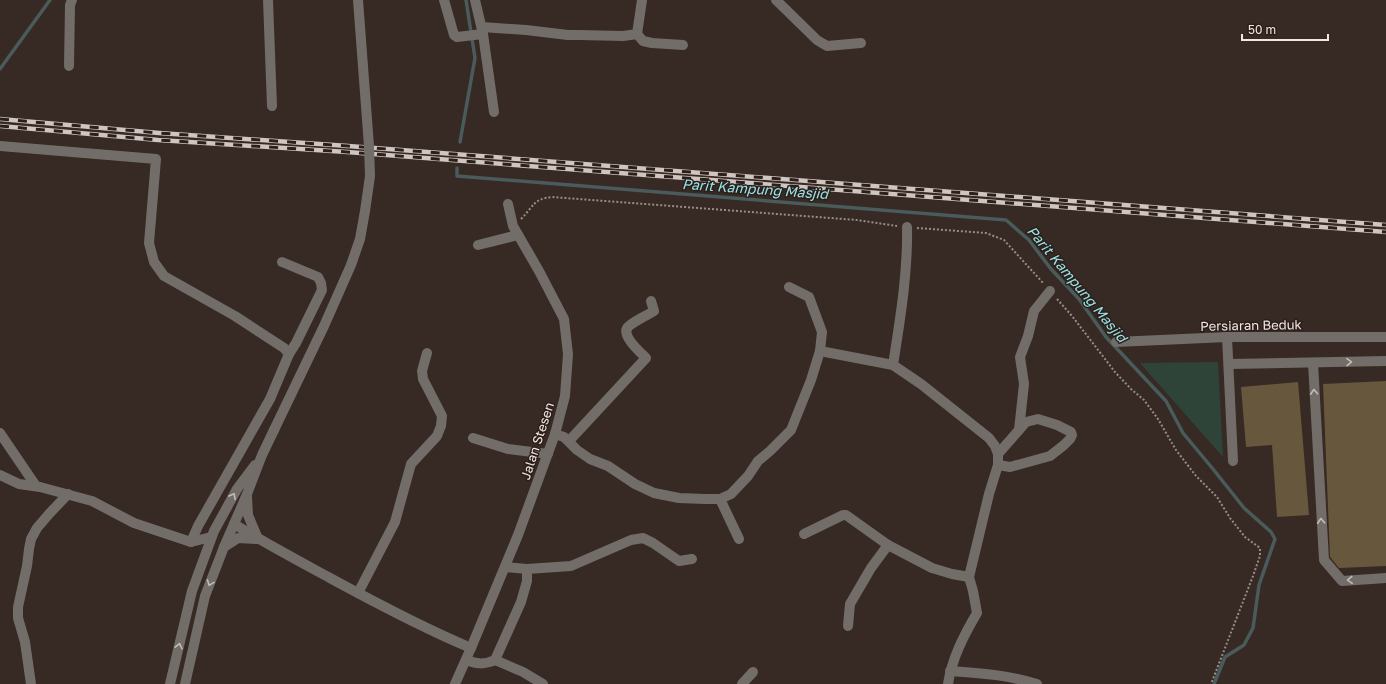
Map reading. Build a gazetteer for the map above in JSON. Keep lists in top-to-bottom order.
{
  "streets": {
    "street": ["Persiaran Beduk", "Jalan Stesen"]
  },
  "water": ["Parit Kampung Masjid"],
  "scale_bar": "50 m"
}
